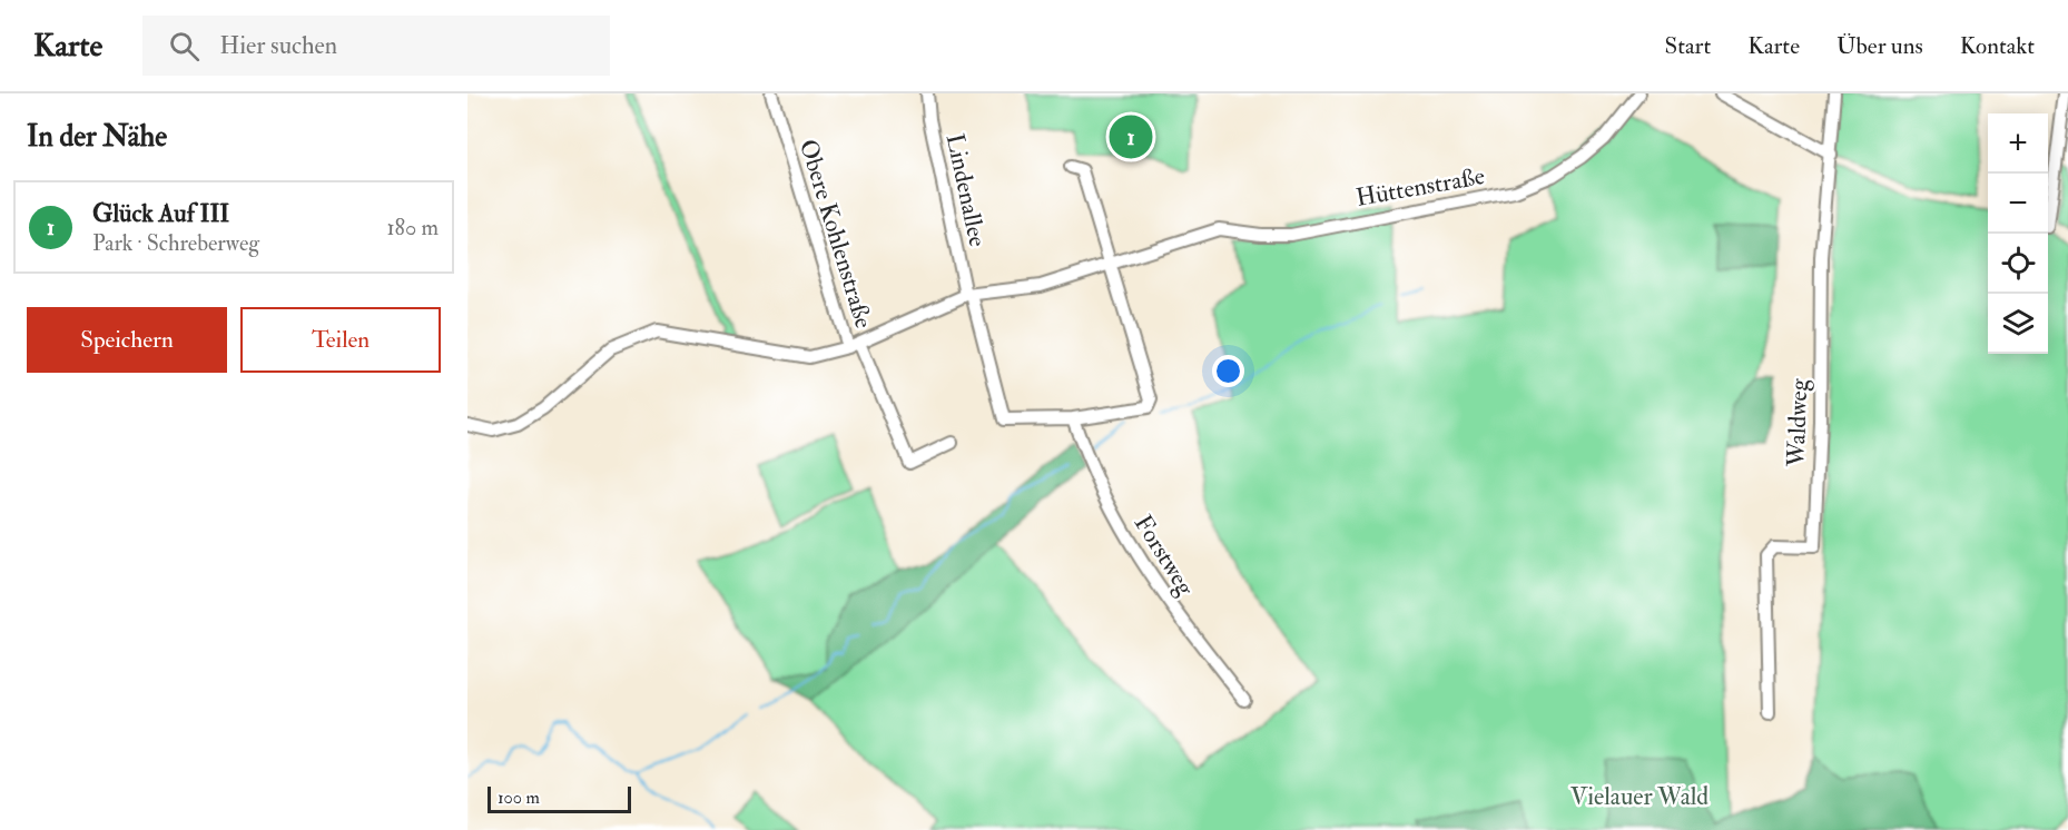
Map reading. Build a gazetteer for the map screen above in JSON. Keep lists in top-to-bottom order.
{
  "streets": {
    "street": [
      "Hüttenstraße",
      "Lindenallee",
      "Obere Kohlenstraße",
      "Waldweg",
      "Forstweg"
    ]
  },
  "crossings": [
    ["Hüttenstraße", "Obere Kohlenstraße"],
    ["Lindenallee", "Obere Kohlenstraße"]
  ],
  "parks": ["Vielauer Wald"],
  "scale_bar": "100 m",
  "page": {
    "header": "Karte",
    "search": "Hier suchen",
    "nav": [
      "Start",
      "Karte",
      "Über uns",
      "Kontakt"
    ],
    "heading": "In der Nähe",
    "pins": "1",
    "map_buttons": ["+", "−"],
    "list": [
      {
        "mark": "1",
        "name": "Glück Auf III",
        "note": "Park · Schreberweg",
        "value": "180 m"
      }
    ],
    "buttons": ["Speichern", "Teilen"],
    "scale": "100 m"
  }
}
